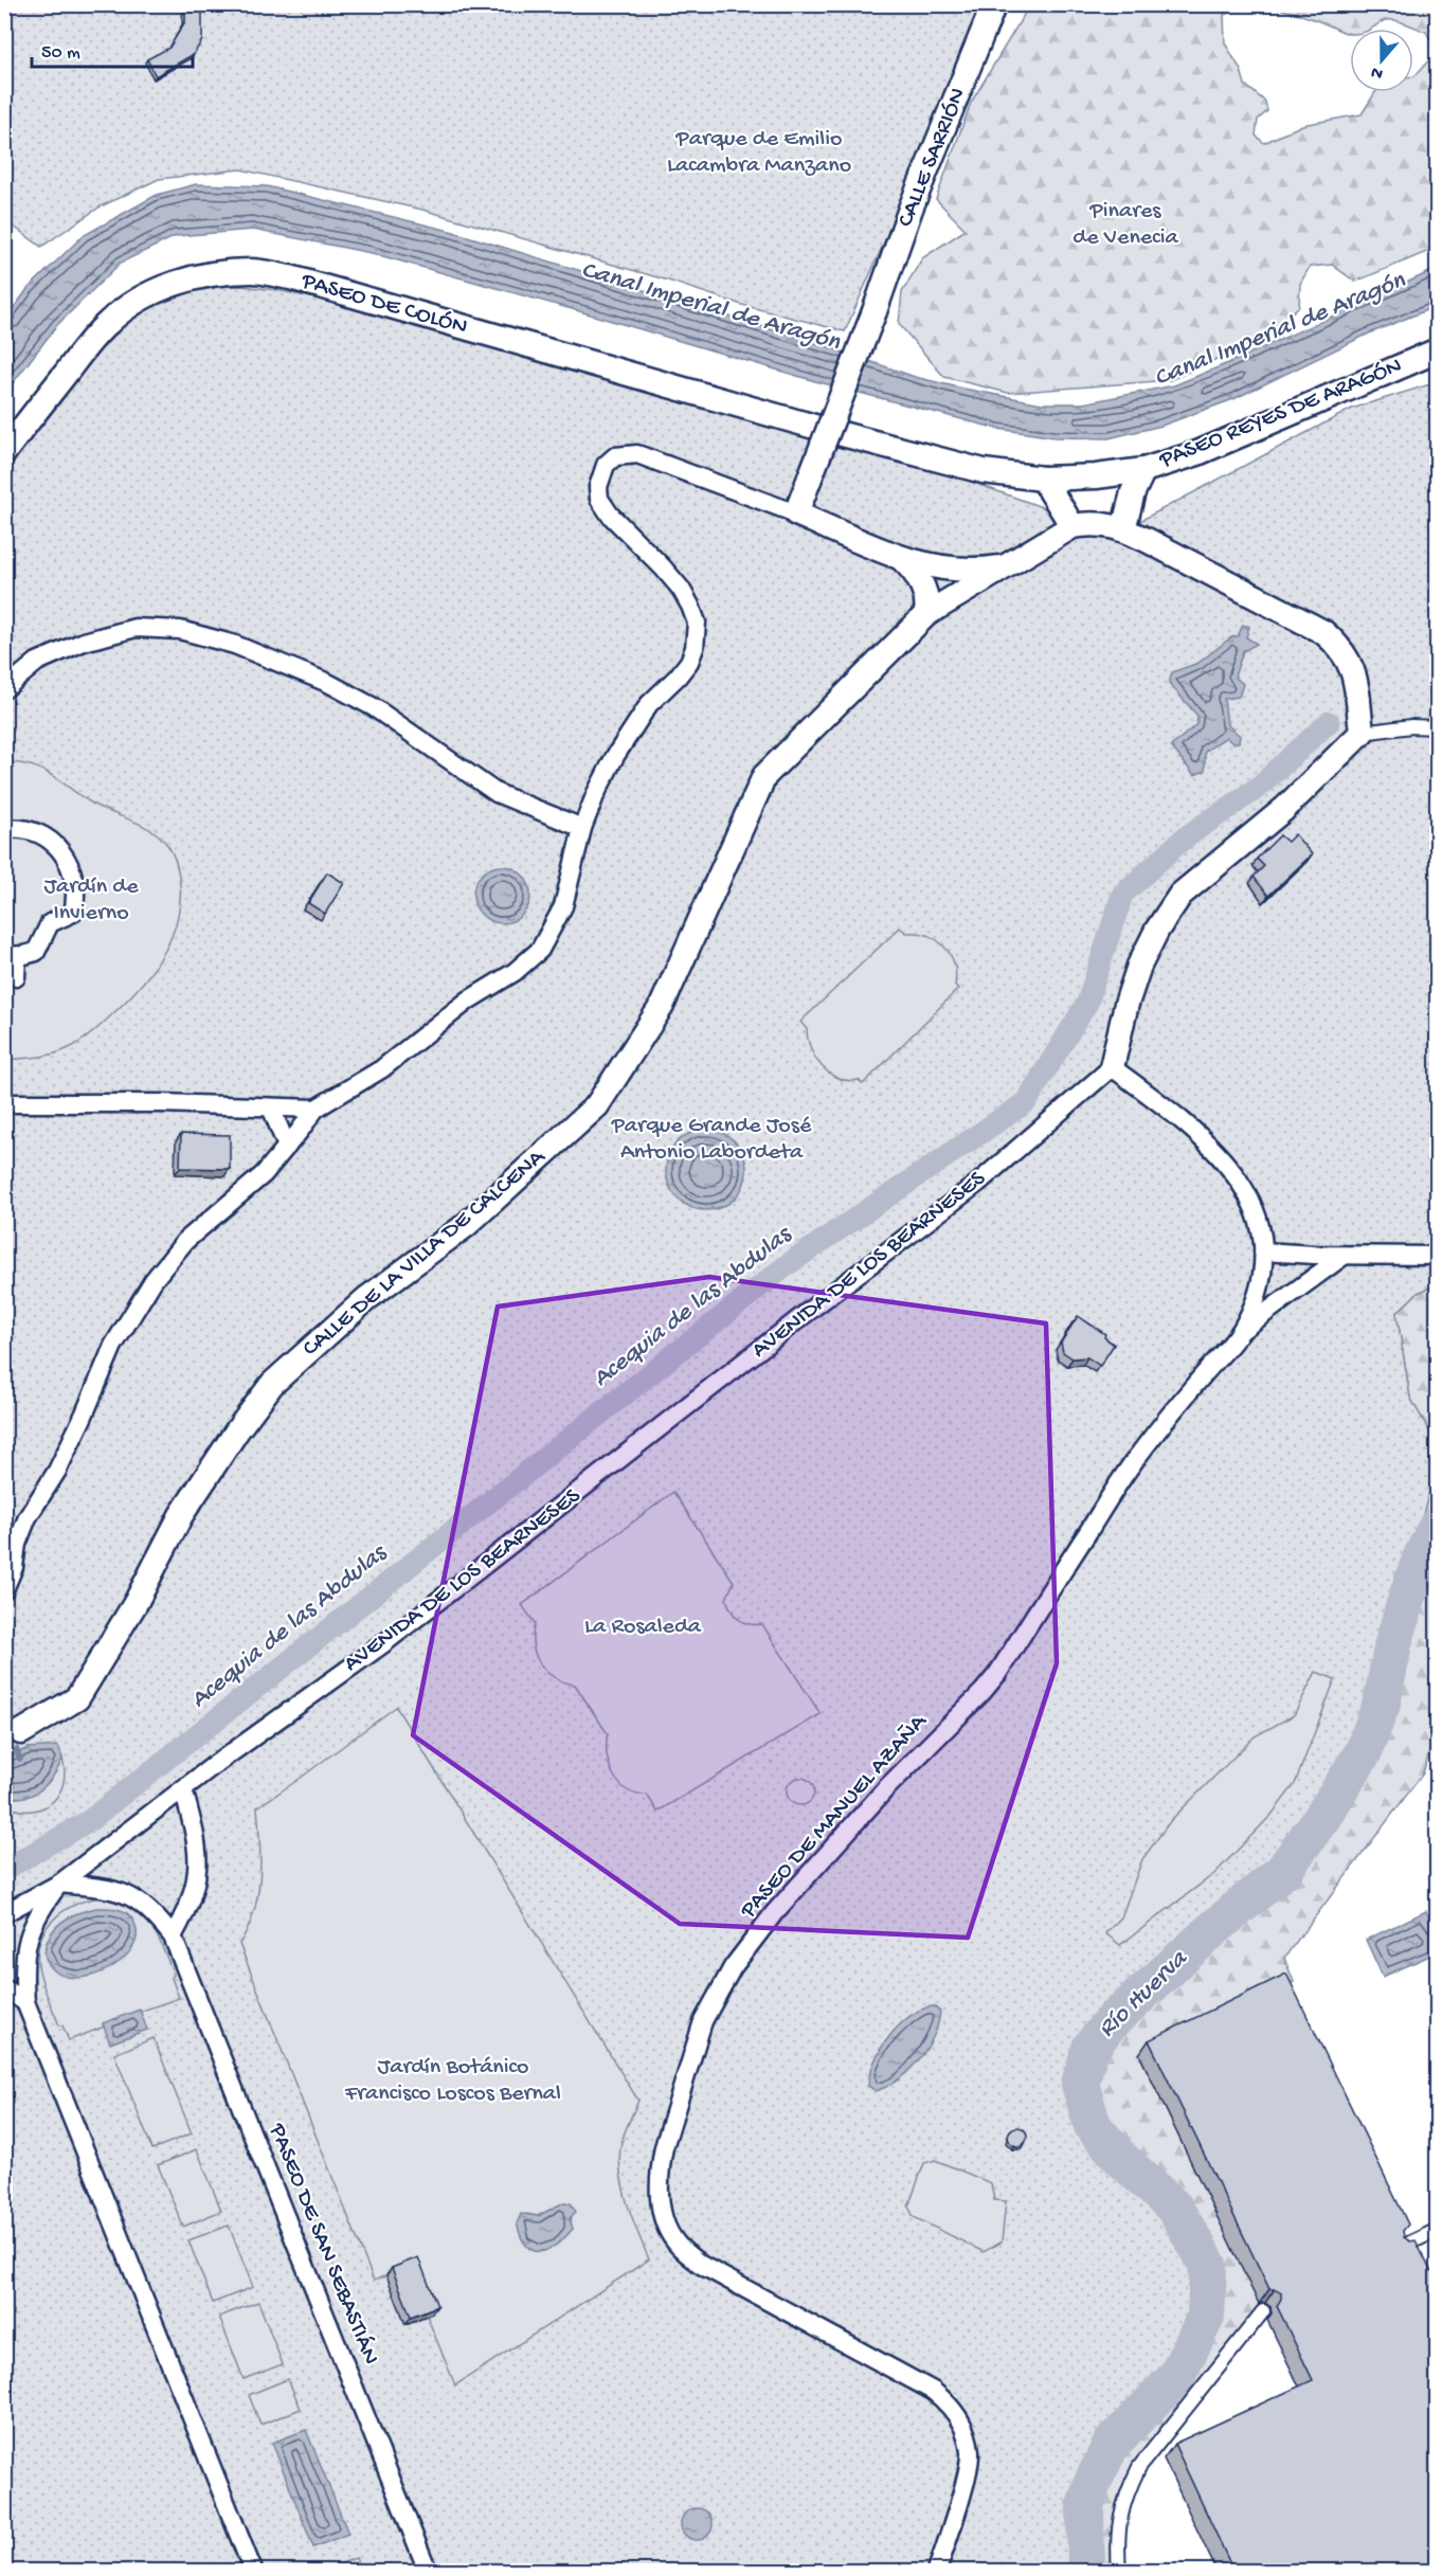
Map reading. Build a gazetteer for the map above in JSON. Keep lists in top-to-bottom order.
{
  "streets": {
    "street": [
      "CALLE SARRIÓN",
      "PASEO DE COLÓN",
      "PASEO REYES DE ARAGÓN",
      "CALLE DE LA VILLA DE CALCENA",
      "AVENIDA DE LOS BEARNESES",
      "PASEO DE MANUEL AZAÑA",
      "PASEO DE SAN SEBASTIÁN"
    ]
  },
  "crossings": [
    ["PASEO DE COLÓN", "PASEO REYES DE ARAGÓN"],
    ["AVENIDA DE LOS BEARNESES", "PASEO DE MANUEL AZAÑA"],
    ["AVENIDA DE LOS BEARNESES", "PASEO DE SAN SEBASTIÁN"]
  ],
  "water": ["Canal Imperial de Aragón", "Acequia de las Abdulas", "Río Huerva"],
  "parks": [
    "Parque de Emilio Lacambra Manzano",
    "Pinares de Venecia",
    "Jardín de Invierno",
    "Parque Grande José Antonio Labordeta",
    "La Rosaleda",
    "Jardín Botánico Francisco Loscos Bernal"
  ],
  "scale_bar": "50 m",
  "north": "bottom"
}
